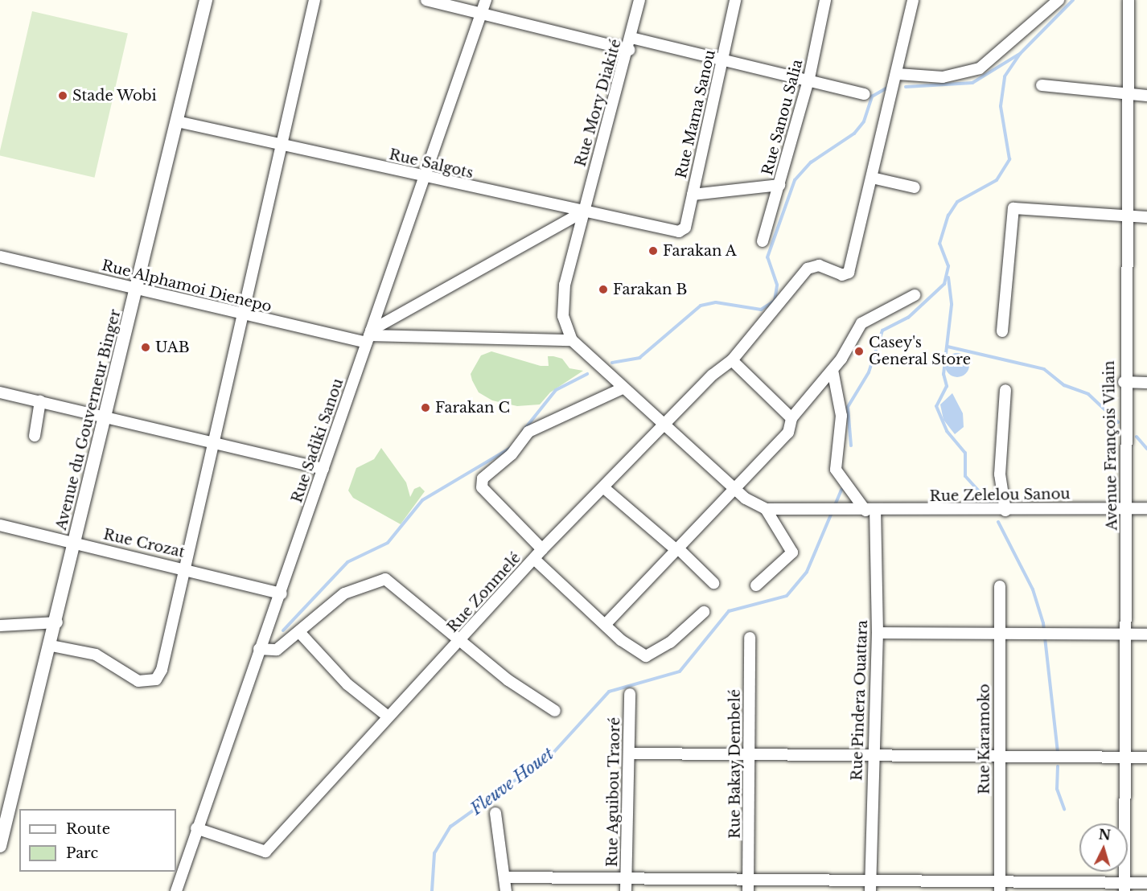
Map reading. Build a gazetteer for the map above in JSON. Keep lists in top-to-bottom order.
{
  "streets": {
    "street": [
      "Rue Mory Diakité",
      "Rue Mama Sanou",
      "Rue Sanou Salia",
      "Rue Salgots",
      "Rue Alphamoi Dienepo",
      "Avenue du Gouverneur Binger",
      "Rue Sadiki Sanou",
      "Avenue François Vilain",
      "Rue Zelelou Sanou",
      "Rue Crozat",
      "Rue Zonmelé",
      "Rue Pindera Ouattara",
      "Rue Karamoko",
      "Rue Bakay Dembelé",
      "Rue Aguibou Traoré"
    ]
  },
  "crossings": [
    ["Rue Mory Diakité", "Rue Salgots"],
    ["Rue Mory Diakité", "Rue Alphamoi Dienepo"],
    ["Rue Mama Sanou", "Rue Salgots"],
    ["Rue Salgots", "Avenue du Gouverneur Binger"],
    ["Rue Salgots", "Rue Sadiki Sanou"],
    ["Rue Alphamoi Dienepo", "Avenue du Gouverneur Binger"],
    ["Rue Alphamoi Dienepo", "Rue Sadiki Sanou"],
    ["Avenue du Gouverneur Binger", "Rue Crozat"],
    ["Rue Sadiki Sanou", "Rue Crozat"],
    ["Rue Sadiki Sanou", "Rue Zonmelé"],
    ["Avenue François Vilain", "Rue Zelelou Sanou"],
    ["Rue Zelelou Sanou", "Rue Pindera Ouattara"]
  ],
  "water": ["Fleuve Houet"],
  "places": [
    "Stade Wobi",
    "Farakan A",
    "Farakan B",
    "UAB",
    "Casey's General Store",
    "Farakan C"
  ],
  "legend": ["Route", "Parc"],
  "north": "top"
}
